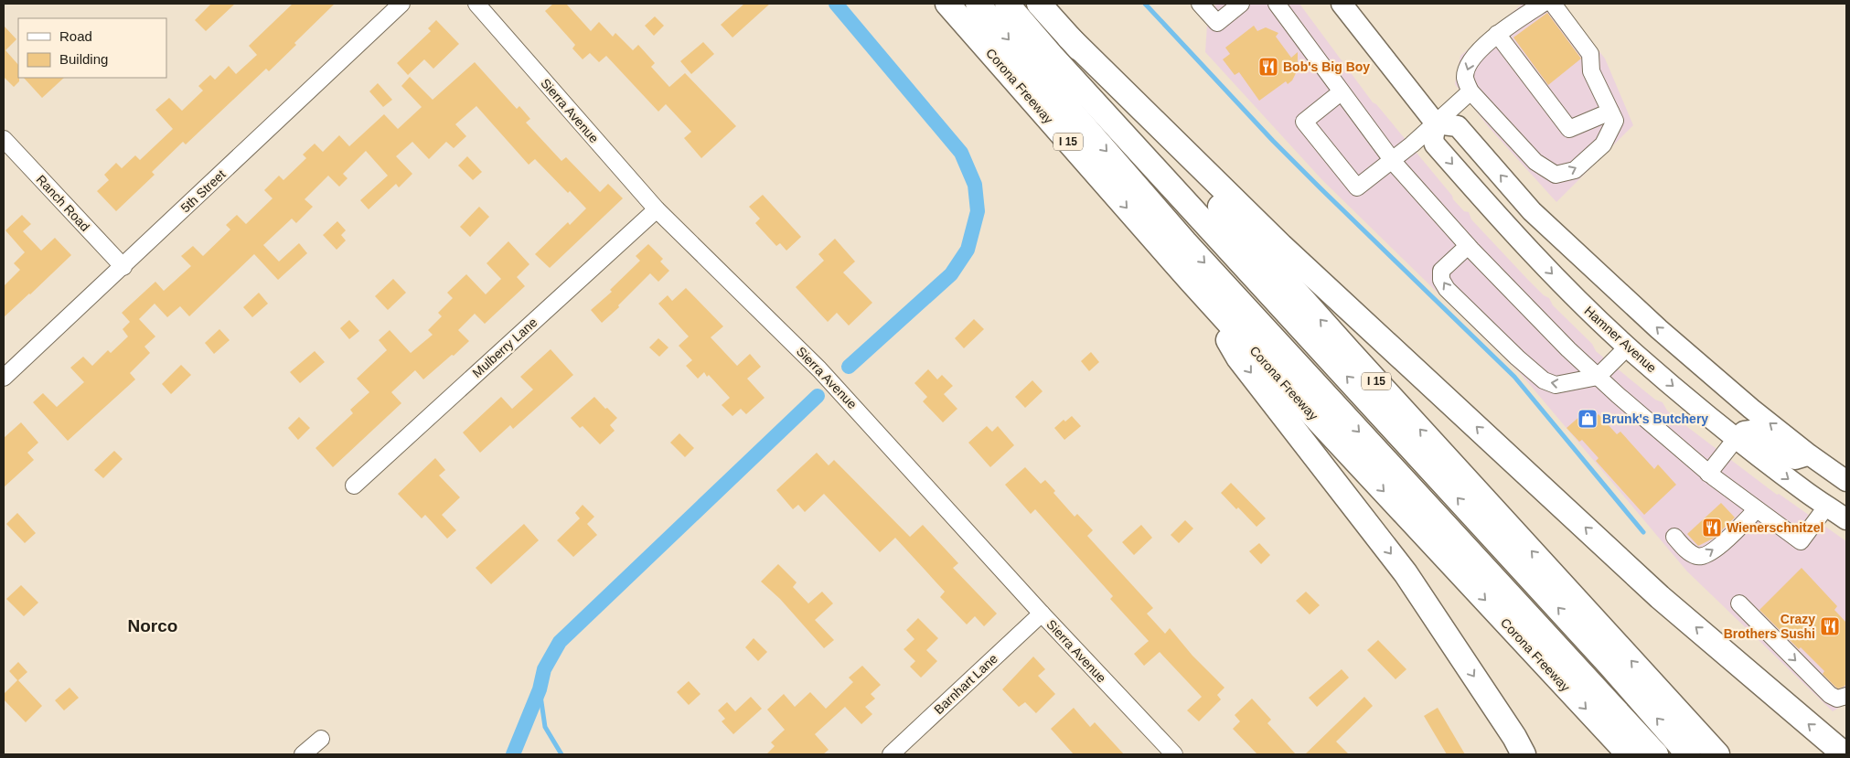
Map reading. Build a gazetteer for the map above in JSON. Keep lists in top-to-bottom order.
{
  "streets": {
    "highway": ["Corona Freeway", "I 15"],
    "main road": ["Hamner Avenue"],
    "street": [
      "Sierra Avenue",
      "5th Street",
      "Ranch Road",
      "Mulberry Lane",
      "Barnhart Lane"
    ]
  },
  "crossings": [
    ["Sierra Avenue", "Mulberry Lane"],
    ["Sierra Avenue", "Barnhart Lane"],
    ["5th Street", "Ranch Road"]
  ],
  "districts": ["Norco"],
  "places": {
    "restaurant": ["Bob's Big Boy", "Wienerschnitzel", "Crazy Brothers Sushi"],
    "shop": ["Brunk's Butchery"]
  },
  "legend": ["Road", "Building"]
}
